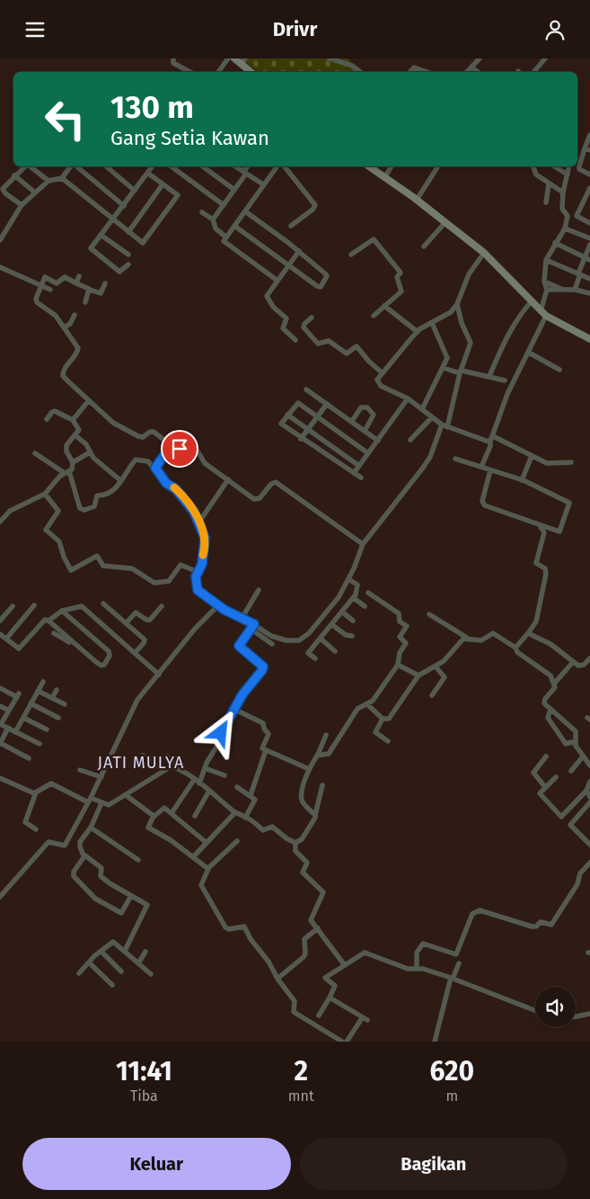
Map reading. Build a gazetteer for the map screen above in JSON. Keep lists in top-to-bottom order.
{
  "districts": ["JATI MULYA"],
  "page": {
    "header": "Drivr",
    "turn": ["130 m", "Gang Setia Kawan"],
    "eta": [
      "11:41",
      "Tiba",
      "2",
      "mnt",
      "620",
      "m"
    ],
    "buttons": ["Keluar", "Bagikan"]
  }
}
